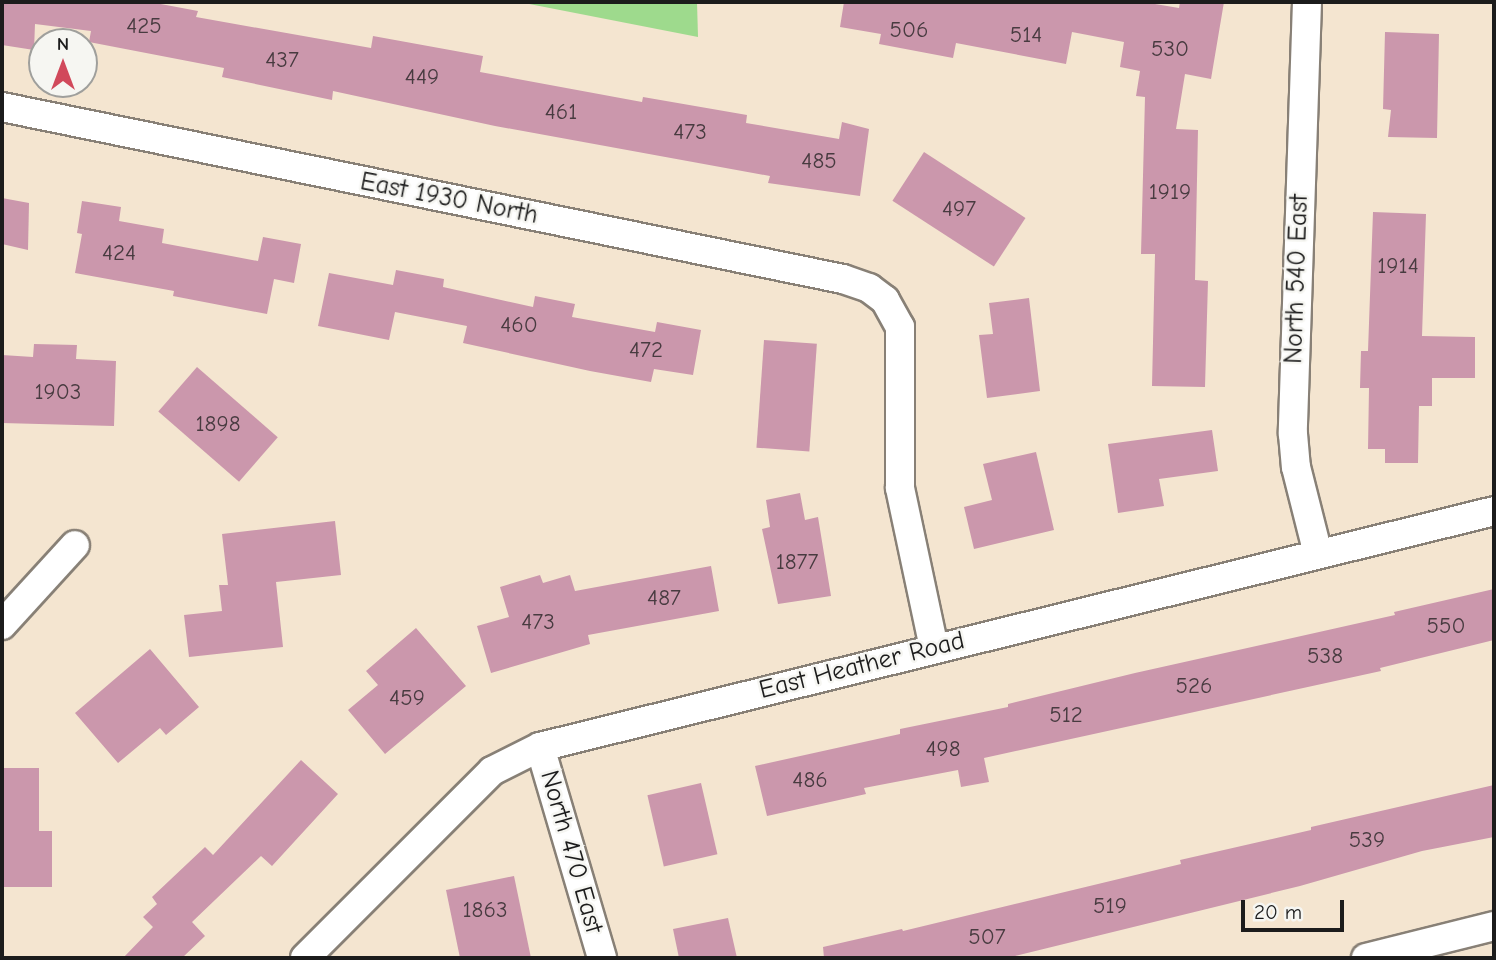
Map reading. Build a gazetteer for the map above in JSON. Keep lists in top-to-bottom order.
{
  "streets": {
    "street": [
      "East 1930 North",
      "North 540 East",
      "East Heather Road",
      "North 470 East"
    ]
  },
  "crossings": [
    ["East 1930 North", "East Heather Road"],
    ["North 540 East", "East Heather Road"],
    ["East Heather Road", "North 470 East"]
  ],
  "house_numbers": [
    "425",
    "506",
    "514",
    "530",
    "437",
    "449",
    "461",
    "473",
    "485",
    "1919",
    "497",
    "424",
    "1914",
    "460",
    "472",
    "1903",
    "1898",
    "1877",
    "487",
    "473",
    "550",
    "538",
    "526",
    "459",
    "512",
    "498",
    "486",
    "539",
    "519",
    "1863",
    "507"
  ],
  "scale_bar": "20 m",
  "north": "top"
}
